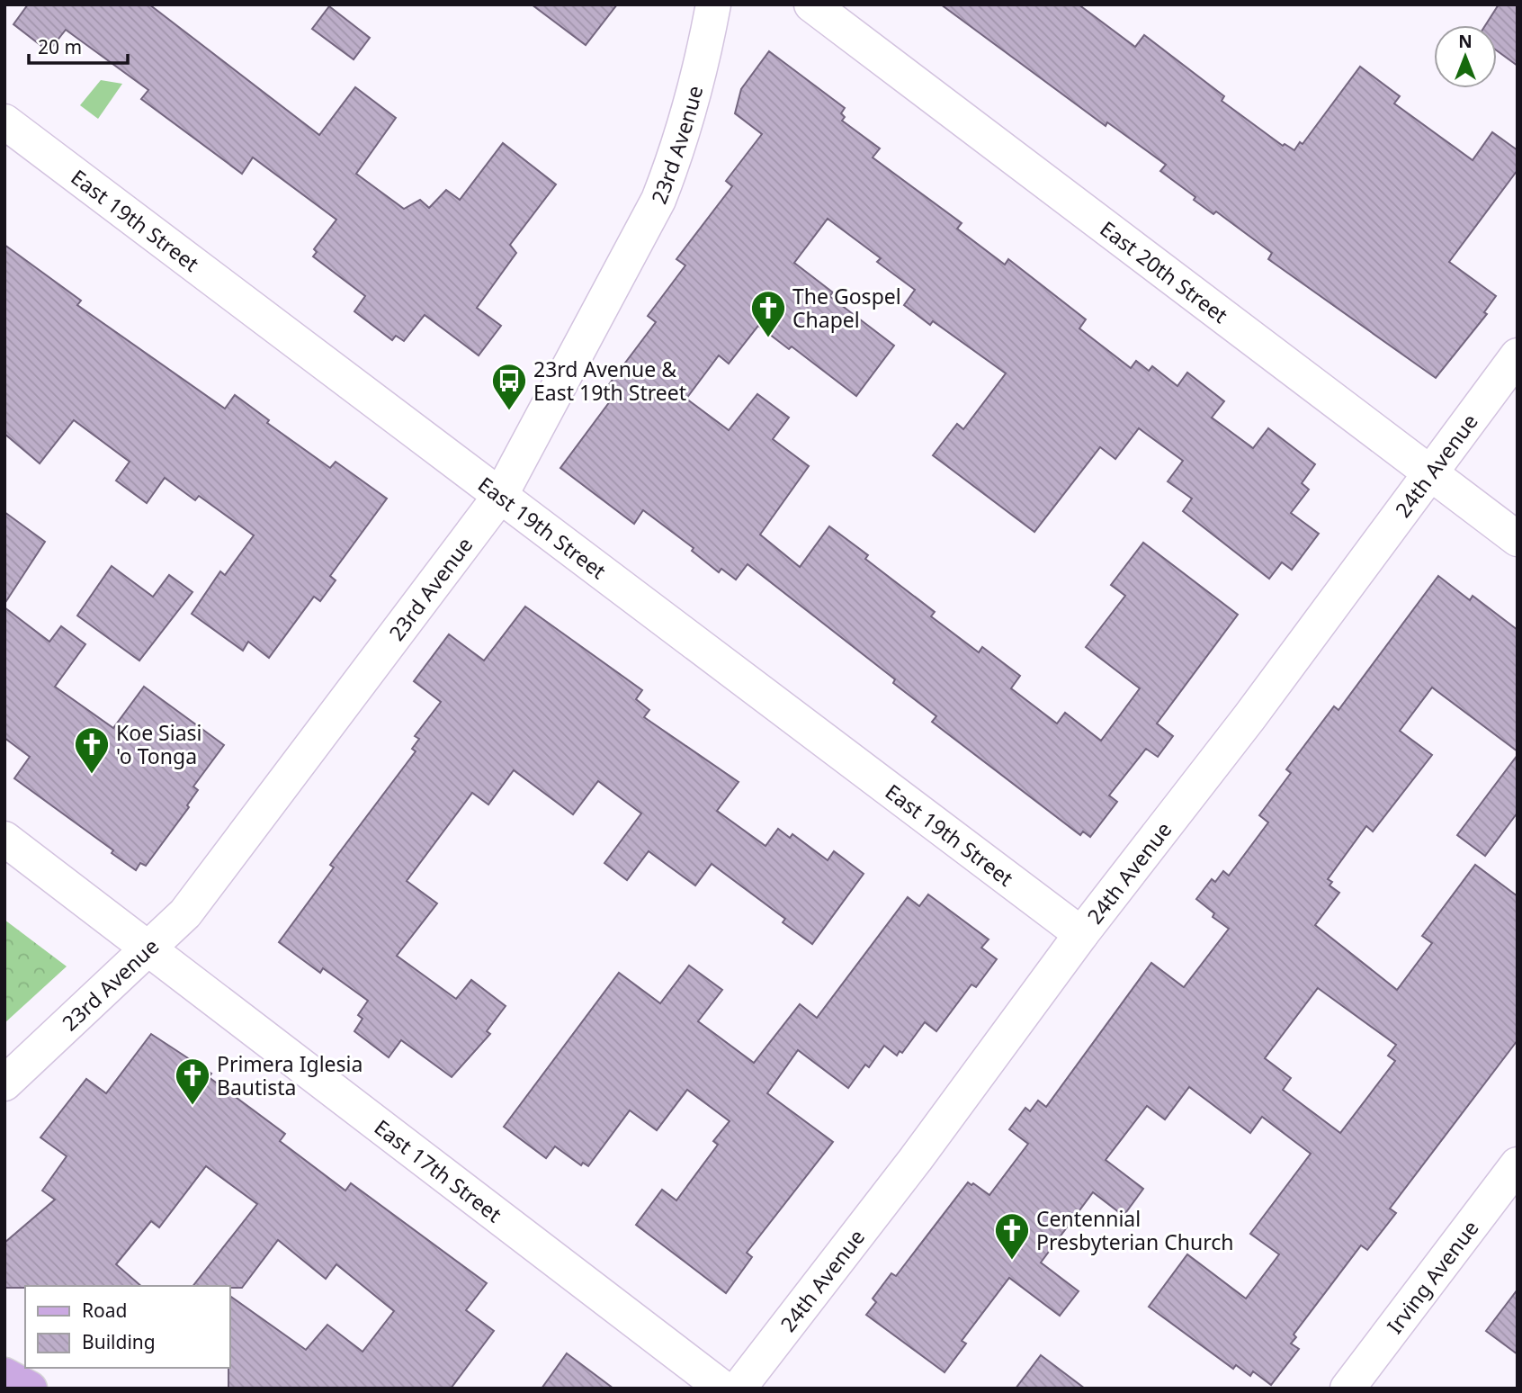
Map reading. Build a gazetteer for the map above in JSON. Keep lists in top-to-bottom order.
{
  "streets": {
    "street": [
      "23rd Avenue",
      "East 19th Street",
      "East 20th Street",
      "24th Avenue",
      "East 17th Street",
      "Irving Avenue"
    ]
  },
  "crossings": [
    ["23rd Avenue", "East 19th Street"],
    ["23rd Avenue", "East 17th Street"],
    ["East 19th Street", "24th Avenue"],
    ["East 20th Street", "24th Avenue"]
  ],
  "places": {
    "church": [
      "The Gospel Chapel",
      "Koe Siasi 'o Tonga",
      "Primera Iglesia Bautista",
      "Centennial Presbyterian Church"
    ],
    "bus stop": ["23rd Avenue & East 19th Street"]
  },
  "legend": ["Road", "Building"],
  "scale_bar": "20 m",
  "north": "top"
}
